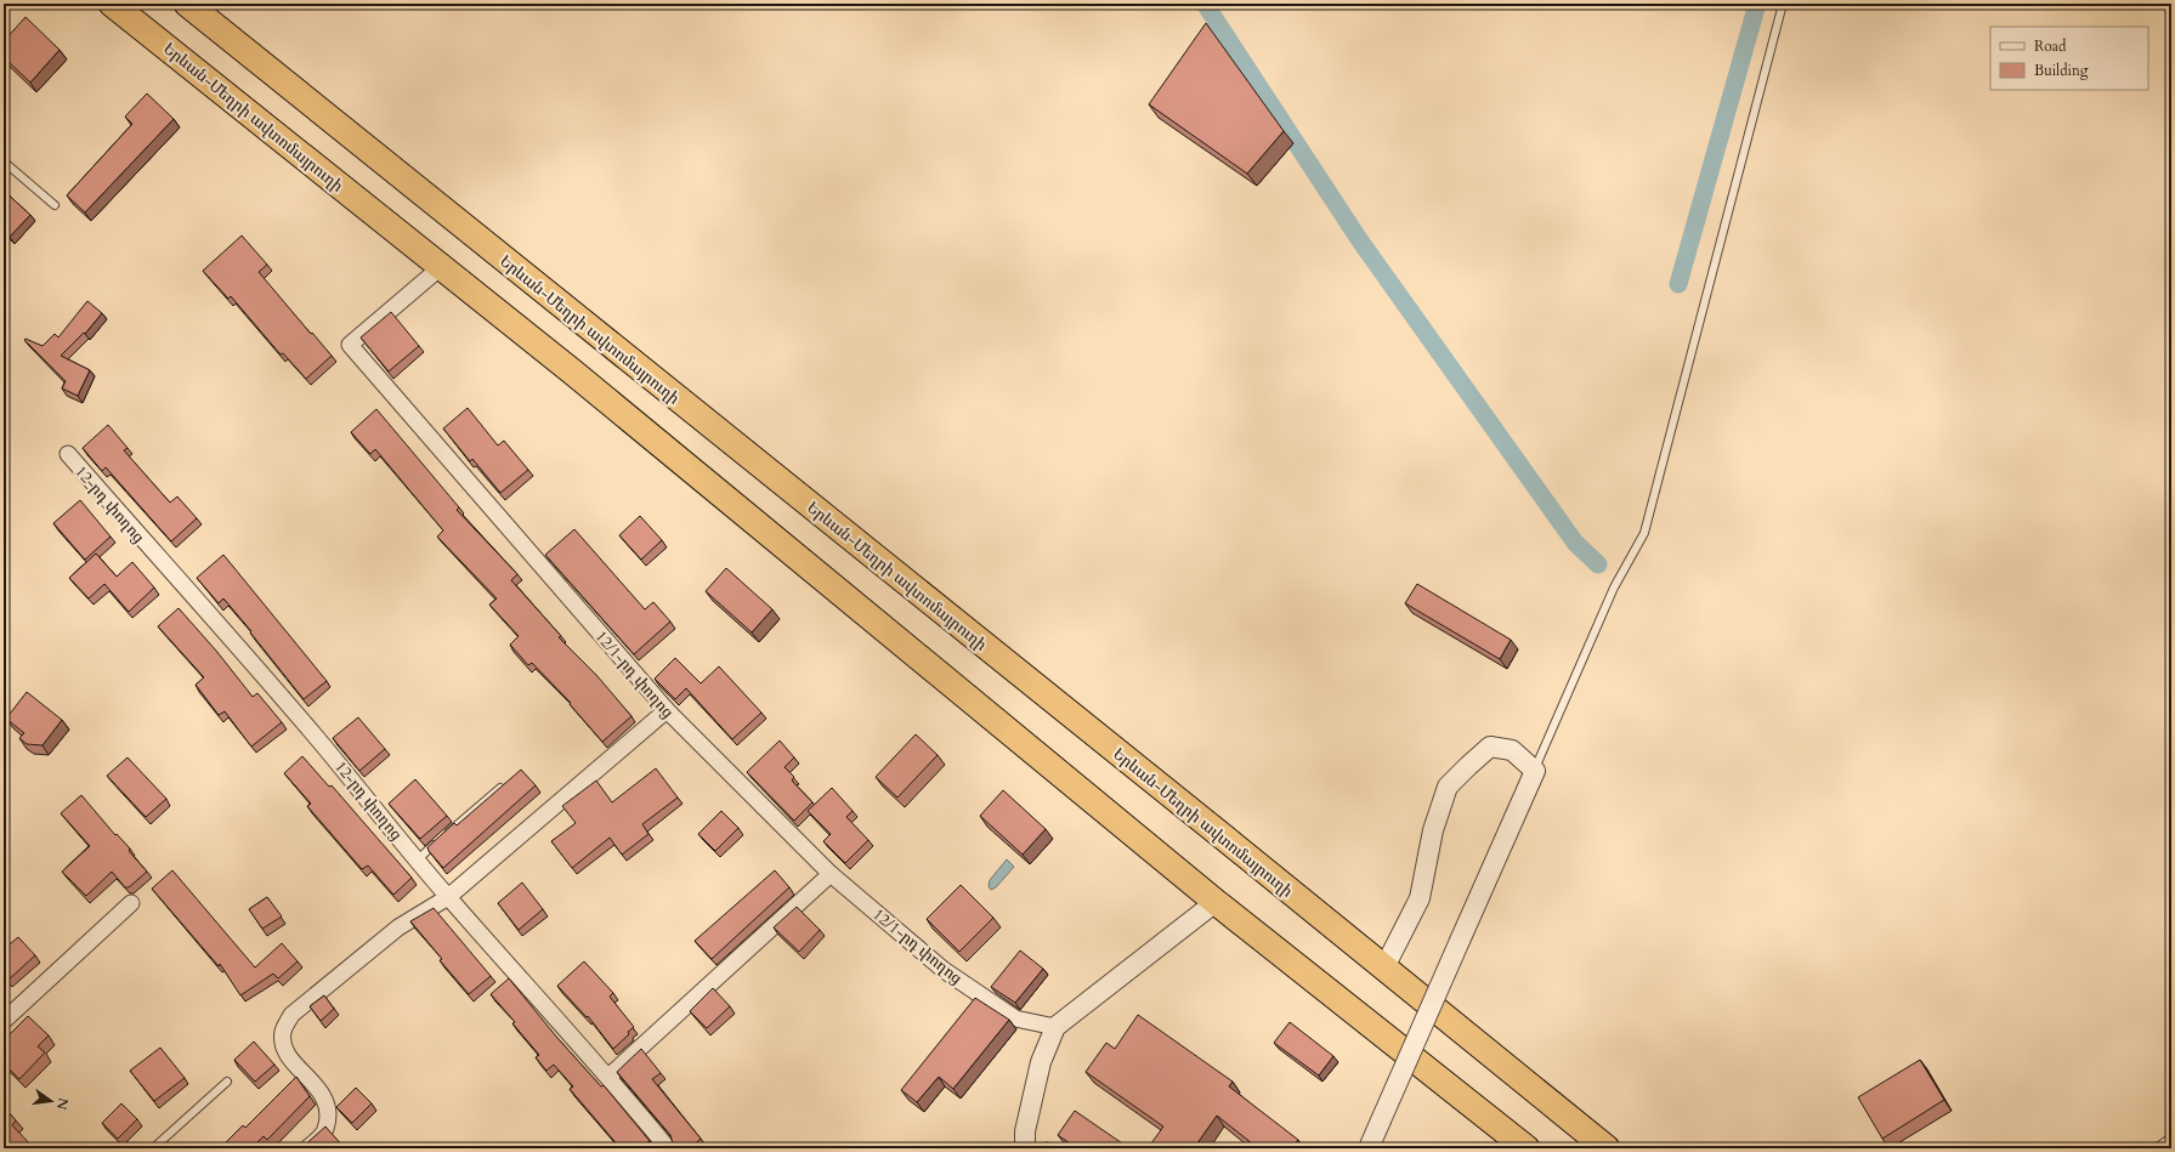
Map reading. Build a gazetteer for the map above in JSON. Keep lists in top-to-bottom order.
{
  "streets": {
    "highway": ["Երևան-Մեղրի ավտոմայրուղի"],
    "street": ["12-րդ փողոց", "12/1-րդ փողոց"]
  },
  "crossings": [
    ["Երևան-Մեղրի ավտոմայրուղի", "12/1-րդ փողոց"]
  ],
  "legend": ["Road", "Building"],
  "north": "right"
}
